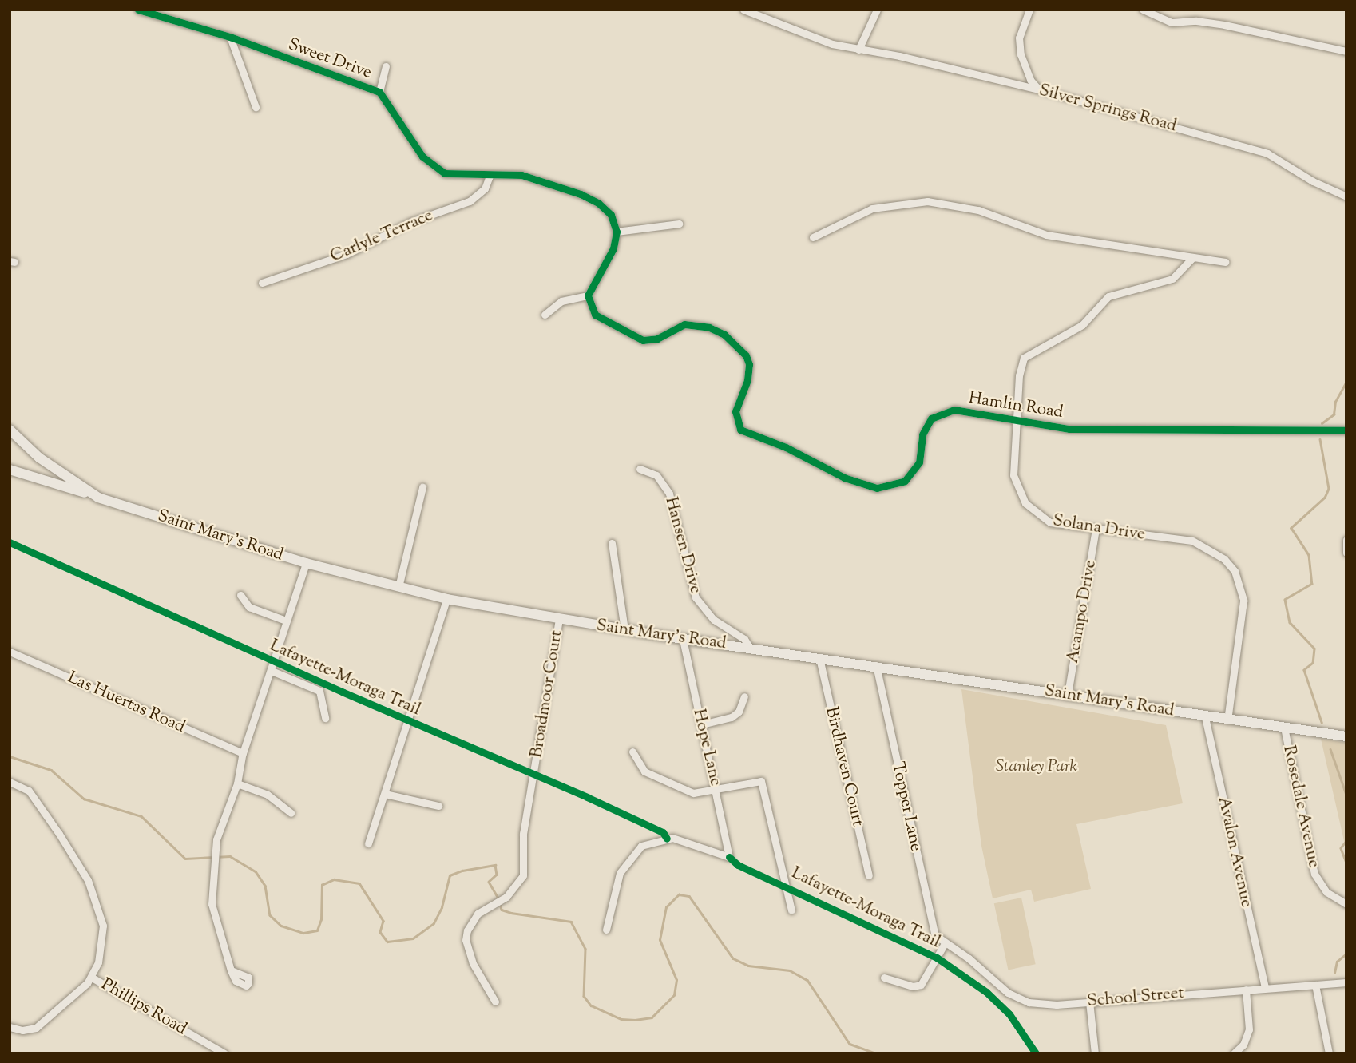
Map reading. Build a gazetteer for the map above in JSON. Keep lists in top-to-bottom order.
{
  "streets": {
    "street": [
      "Sweet Drive",
      "Silver Springs Road",
      "Carlyle Terrace",
      "Hamlin Road",
      "Solana Drive",
      "Saint Mary's Road",
      "Hansen Drive",
      "Acampo Drive",
      "Broadmoor Court",
      "Las Huertas Road",
      "Hope Lane",
      "Birdhaven Court",
      "Topper Lane",
      "Rosedale Avenue",
      "Avalon Avenue",
      "School Street",
      "Phillips Road"
    ],
    "cycle path": ["Lafayette-Moraga Trail"]
  },
  "crossings": [
    ["Sweet Drive", "Carlyle Terrace"],
    ["Hamlin Road", "Solana Drive"],
    ["Solana Drive", "Saint Mary's Road"],
    ["Solana Drive", "Acampo Drive"],
    ["Saint Mary's Road", "Hansen Drive"],
    ["Saint Mary's Road", "Acampo Drive"],
    ["Saint Mary's Road", "Broadmoor Court"],
    ["Saint Mary's Road", "Hope Lane"],
    ["Saint Mary's Road", "Birdhaven Court"],
    ["Saint Mary's Road", "Topper Lane"],
    ["Saint Mary's Road", "Rosedale Avenue"],
    ["Saint Mary's Road", "Avalon Avenue"],
    ["Topper Lane", "School Street"],
    ["Avalon Avenue", "School Street"]
  ],
  "parks": ["Stanley Park"]
}
